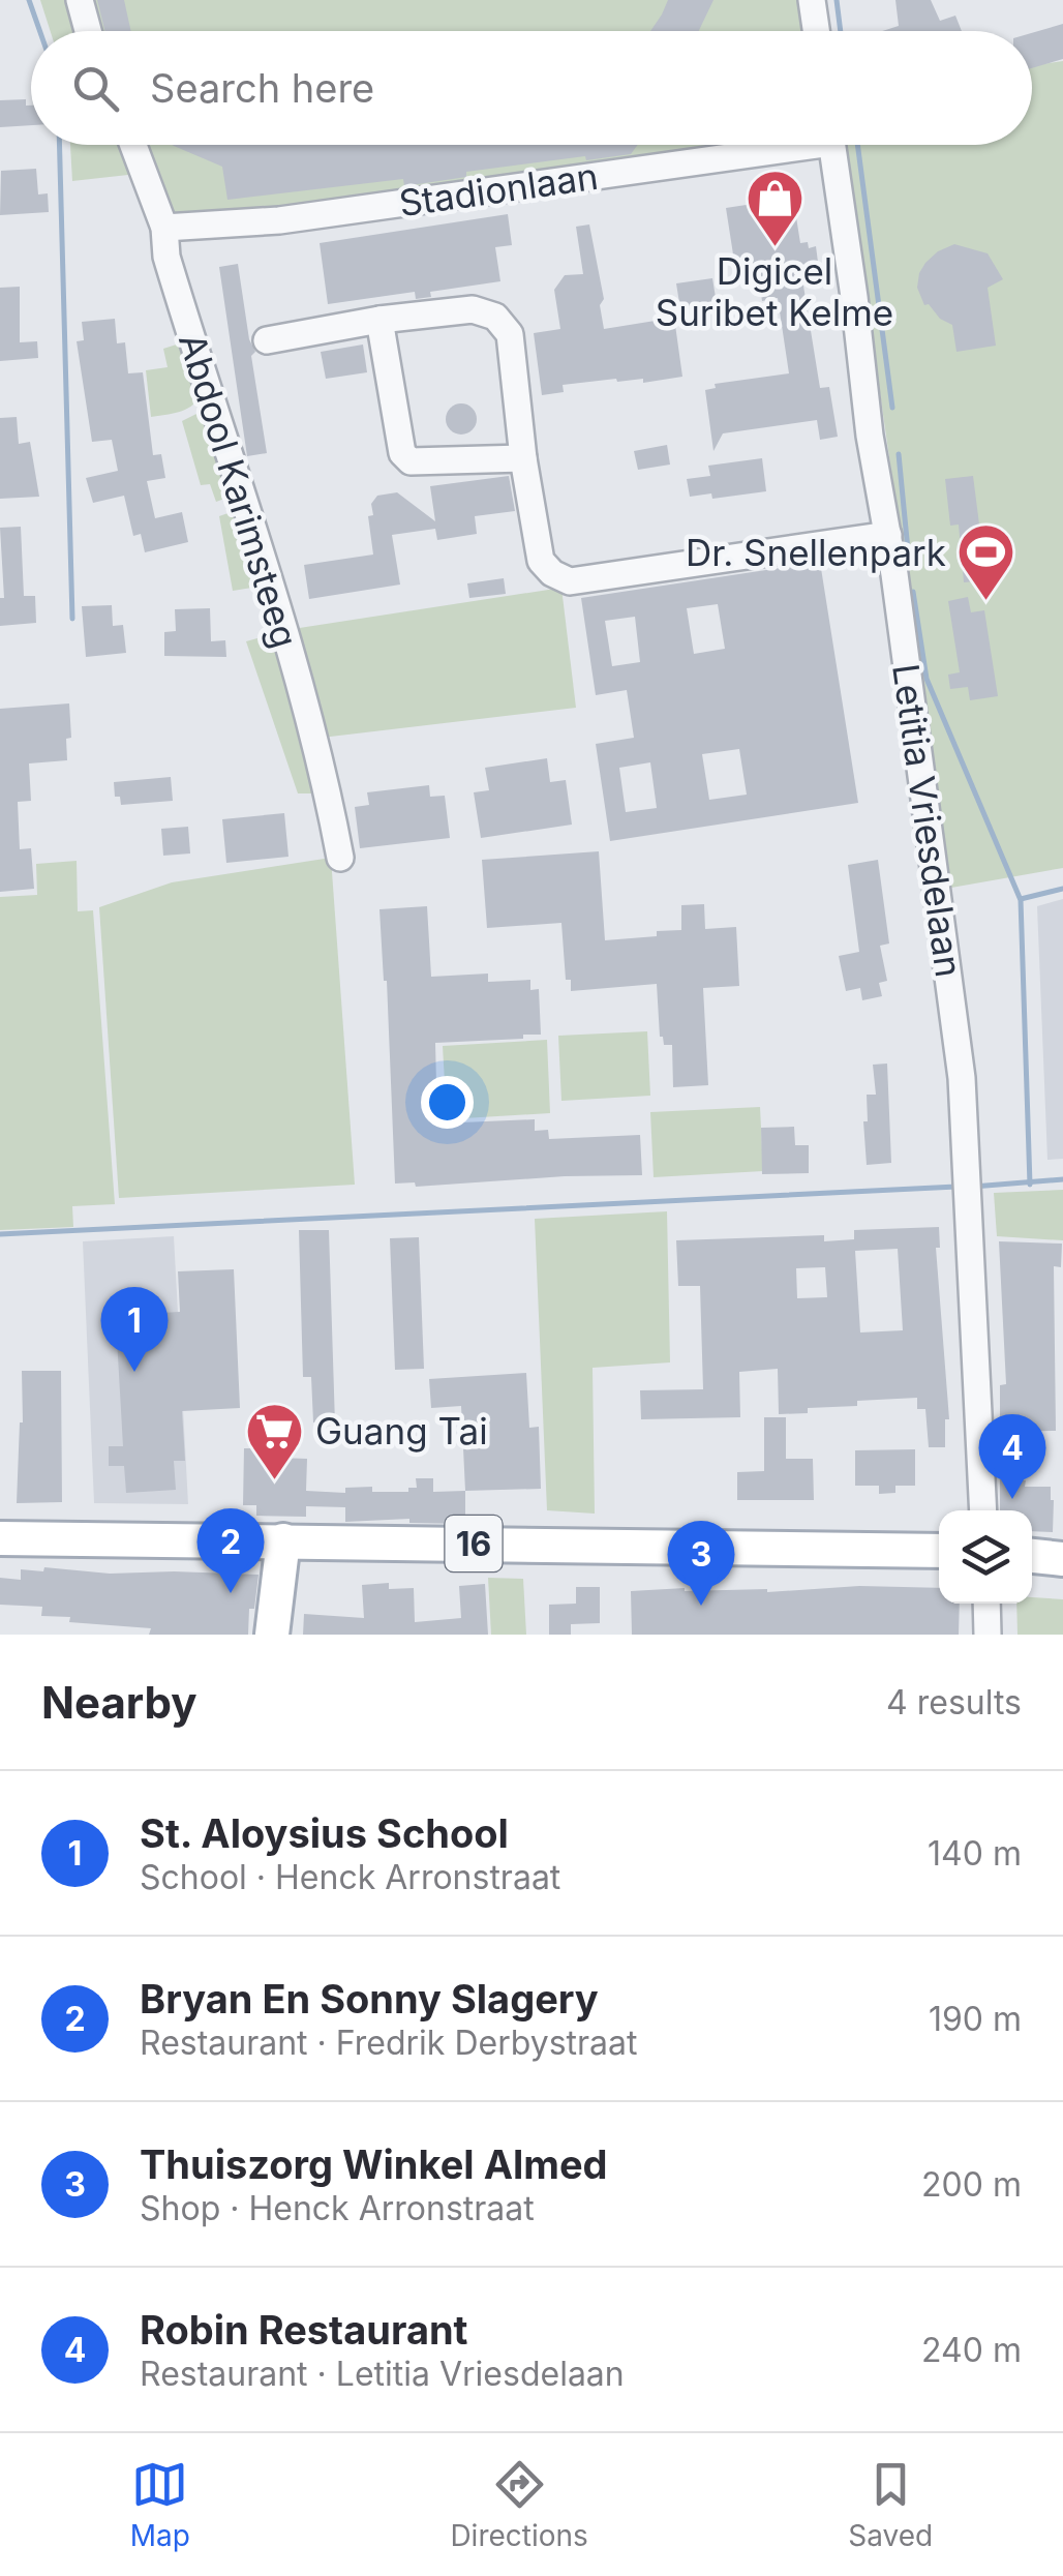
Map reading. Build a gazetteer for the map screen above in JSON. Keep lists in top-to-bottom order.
{
  "streets": {
    "main road": ["16"],
    "street": ["Stadionlaan", "Abdool Karimsteeg", "Letitia Vriesdelaan"]
  },
  "crossings": [
    ["Stadionlaan", "Abdool Karimsteeg"]
  ],
  "places": {
    "shop": ["Digicel Suribet Kelme"],
    "sports": ["Dr. Snellenpark"],
    "supermarket": ["Guang Tai"]
  },
  "page": {
    "search": "Search here",
    "pins": [
      "1",
      "4",
      "2",
      "3"
    ],
    "heading": ["Nearby", "4 results"],
    "list": [
      {
        "mark": "1",
        "name": "St. Aloysius School",
        "note": "School · Henck Arronstraat",
        "value": "140 m"
      },
      {
        "mark": "2",
        "name": "Bryan En Sonny Slagery",
        "note": "Restaurant · Fredrik Derbystraat",
        "value": "190 m"
      },
      {
        "mark": "3",
        "name": "Thuiszorg Winkel Almed",
        "note": "Shop · Henck Arronstraat",
        "value": "200 m"
      },
      {
        "mark": "4",
        "name": "Robin Restaurant",
        "note": "Restaurant · Letitia Vriesdelaan",
        "value": "240 m"
      }
    ],
    "nav": ["Map", "Directions", "Saved"]
  }
}
